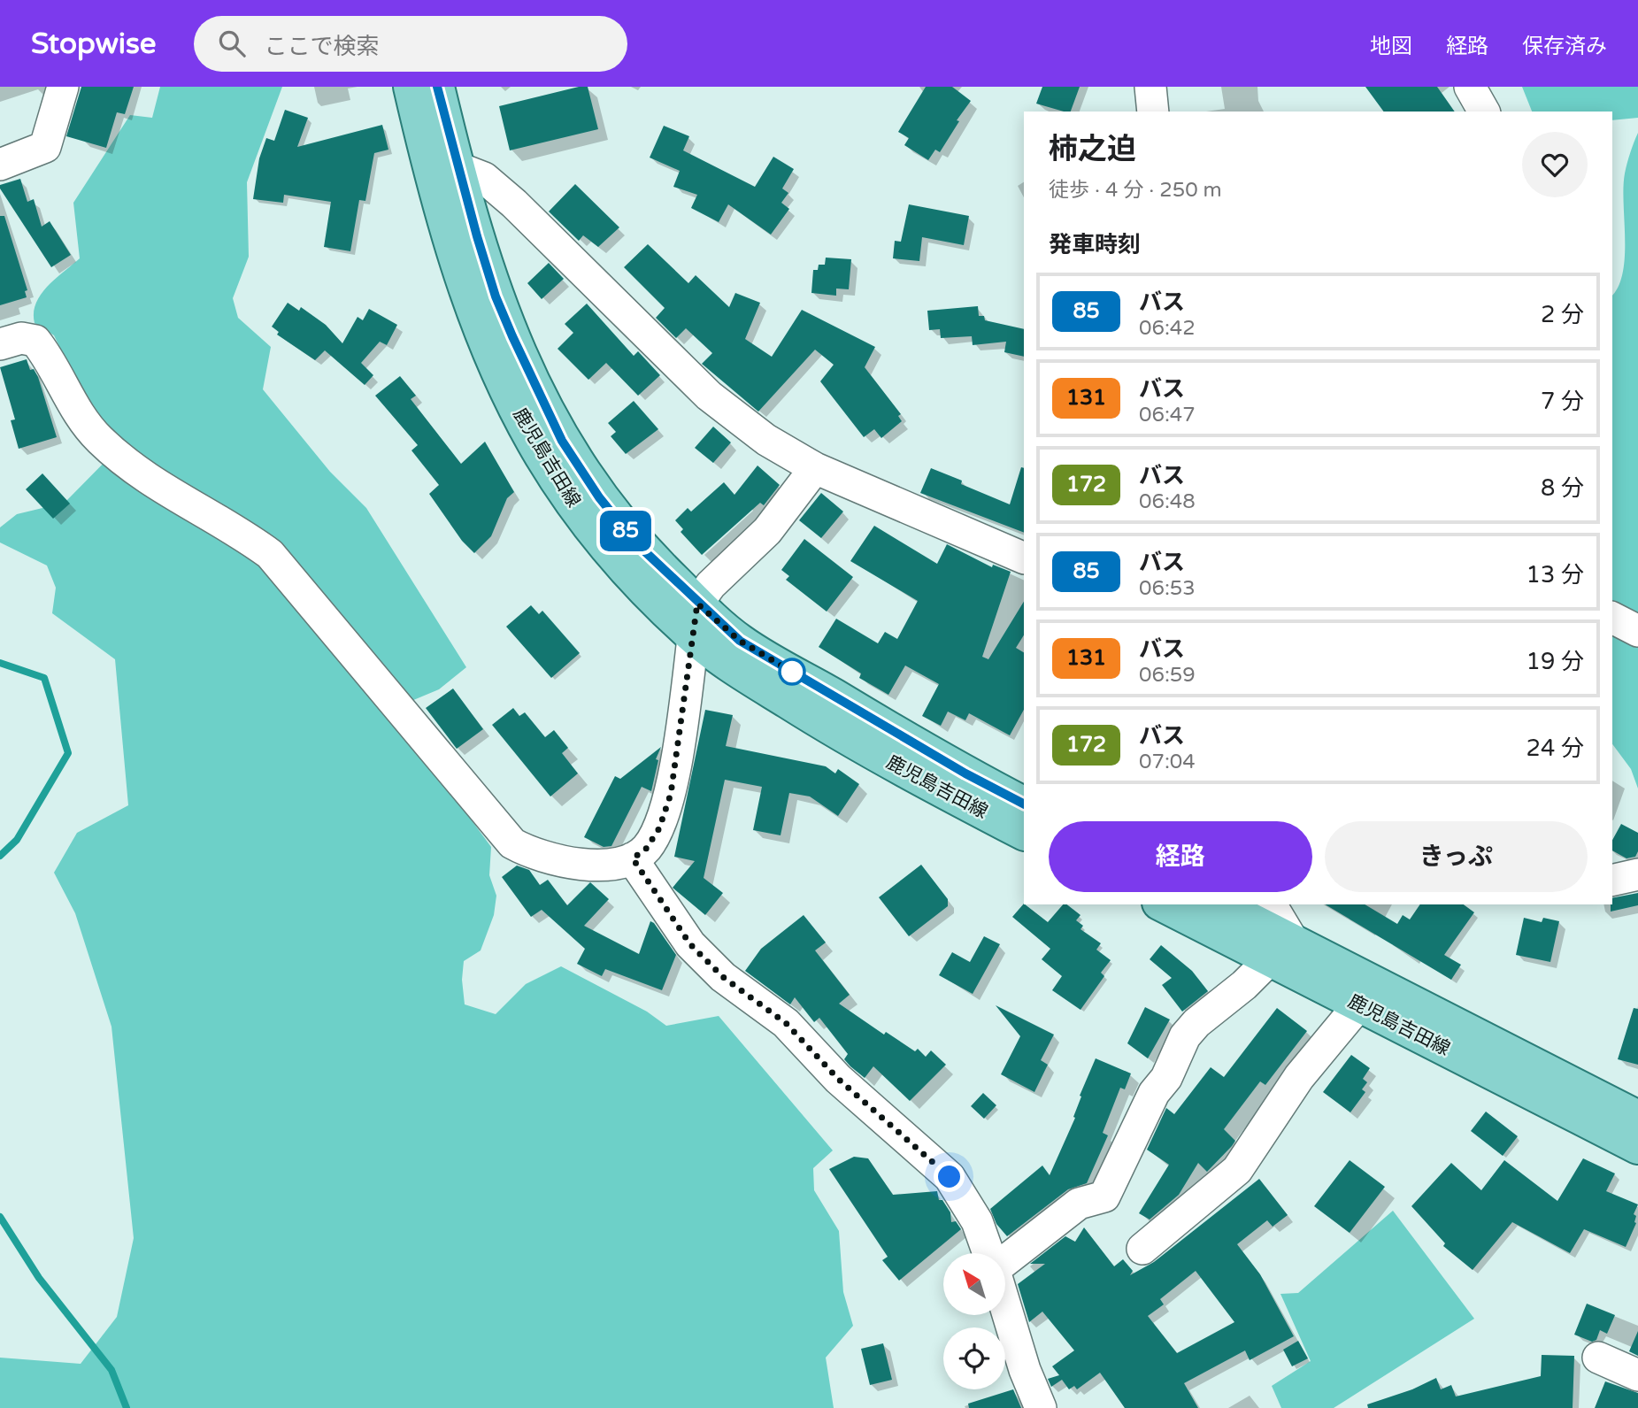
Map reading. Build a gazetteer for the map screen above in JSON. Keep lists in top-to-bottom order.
{
  "streets": {
    "main road": ["鹿児島吉田線"]
  },
  "lines": ["bus line 85"],
  "north": "top left",
  "page": {
    "header": "Stopwise",
    "search": "ここで検索",
    "nav": ["地図", "経路", "保存済み"],
    "on_map": "85",
    "heading": [
      ["柿之迫", "徒歩 · 4 分 · 250 m"],
      "発車時刻"
    ],
    "list": [
      {
        "mark": "85",
        "name": "バス",
        "note": "06:42",
        "value": "2 分"
      },
      {
        "mark": "131",
        "name": "バス",
        "note": "06:47",
        "value": "7 分"
      },
      {
        "mark": "172",
        "name": "バス",
        "note": "06:48",
        "value": "8 分"
      },
      {
        "mark": "85",
        "name": "バス",
        "note": "06:53",
        "value": "13 分"
      },
      {
        "mark": "131",
        "name": "バス",
        "note": "06:59",
        "value": "19 分"
      },
      {
        "mark": "172",
        "name": "バス",
        "note": "07:04",
        "value": "24 分"
      }
    ],
    "buttons": ["経路", "きっぷ"]
  }
}
